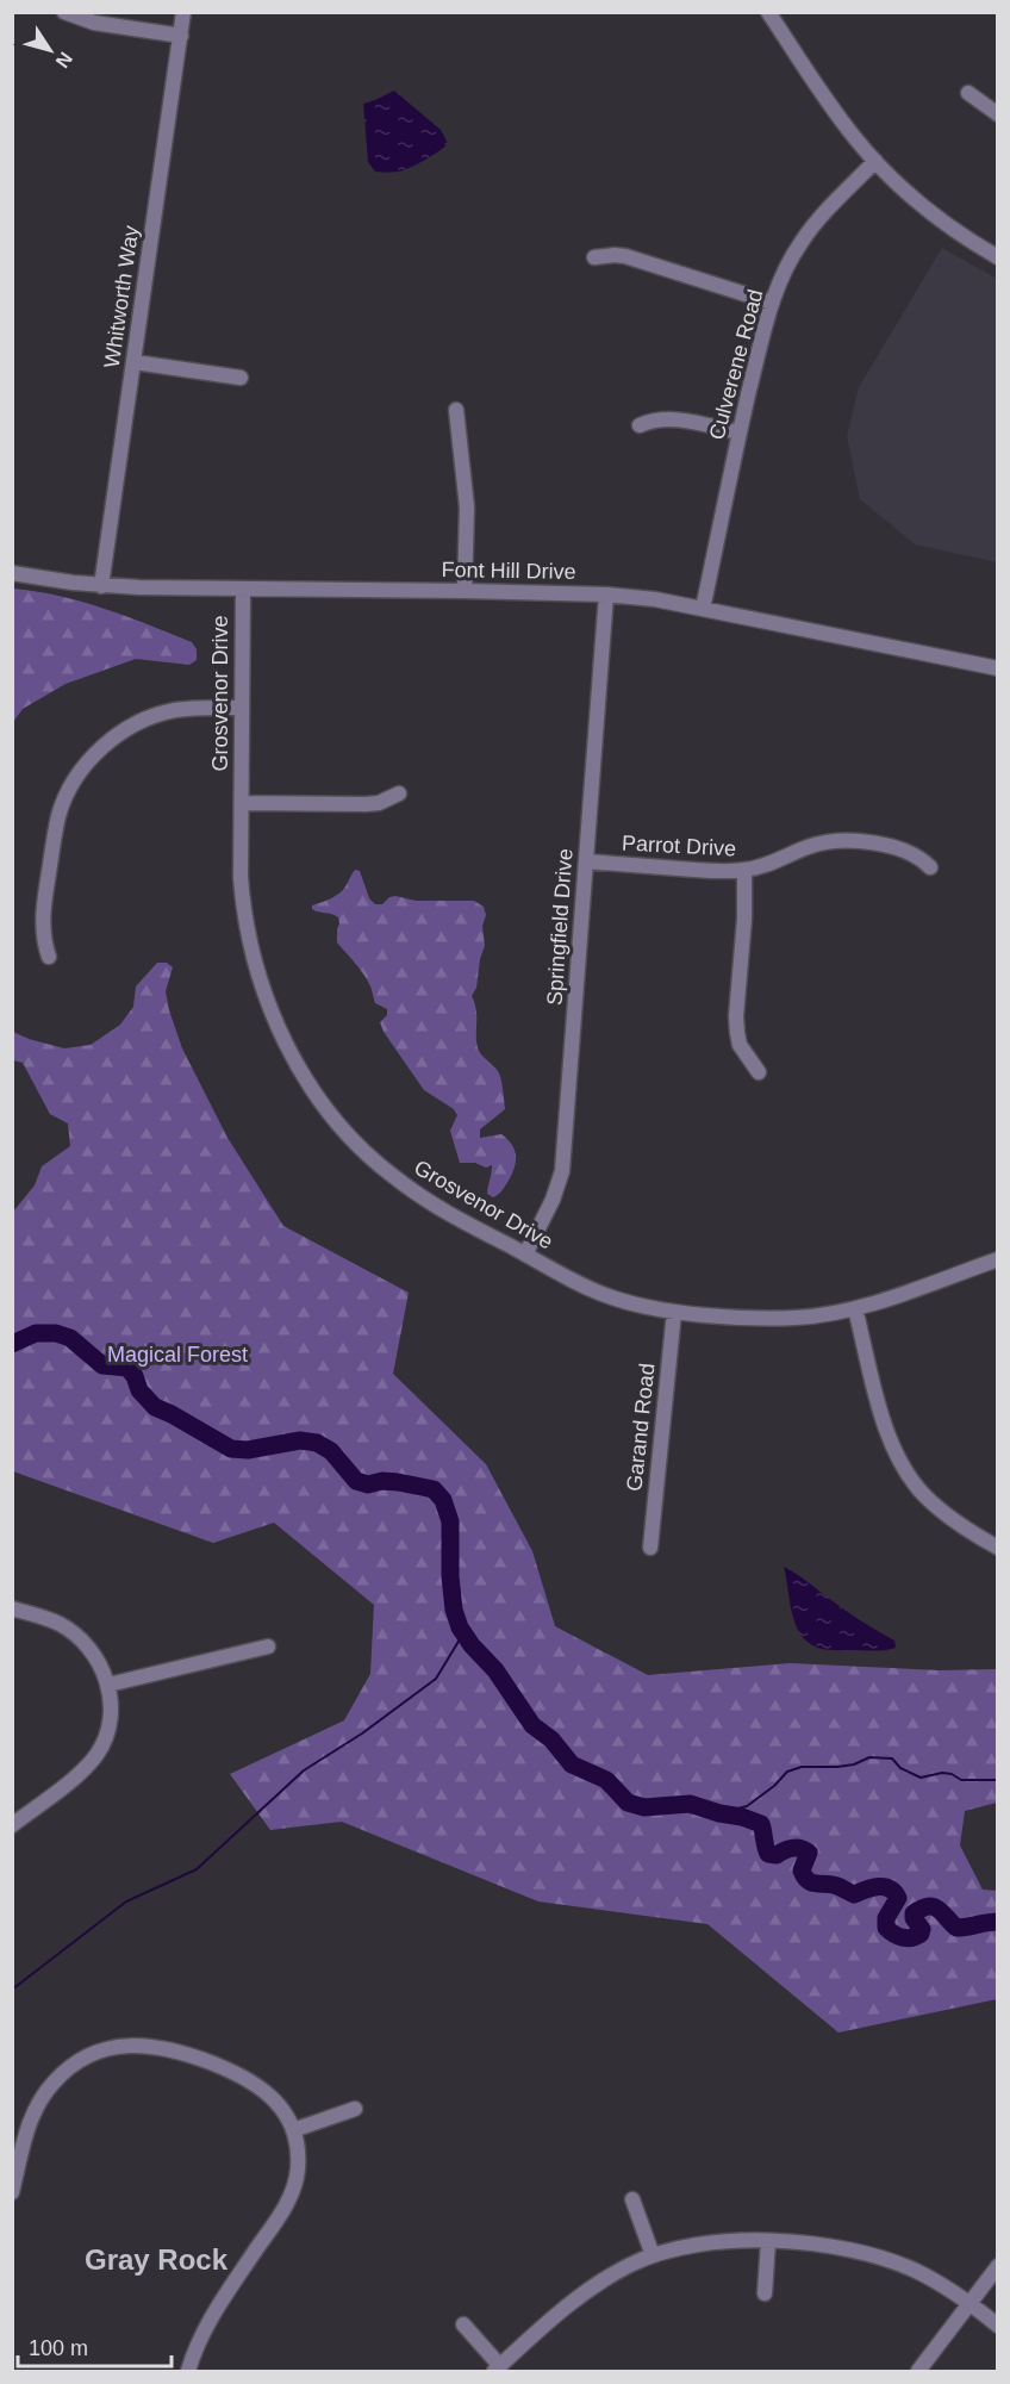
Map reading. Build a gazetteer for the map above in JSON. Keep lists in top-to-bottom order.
{
  "streets": {
    "street": [
      "Whitworth Way",
      "Culverene Road",
      "Font Hill Drive",
      "Grosvenor Drive",
      "Parrot Drive",
      "Springfield Drive",
      "Garand Road"
    ]
  },
  "crossings": [
    ["Whitworth Way", "Font Hill Drive"],
    ["Culverene Road", "Font Hill Drive"],
    ["Font Hill Drive", "Grosvenor Drive"],
    ["Font Hill Drive", "Springfield Drive"],
    ["Grosvenor Drive", "Springfield Drive"],
    ["Grosvenor Drive", "Garand Road"],
    ["Parrot Drive", "Springfield Drive"]
  ],
  "districts": ["Gray Rock"],
  "parks": ["Magical Forest"],
  "scale_bar": "100 m",
  "north": "bottom right"
}
